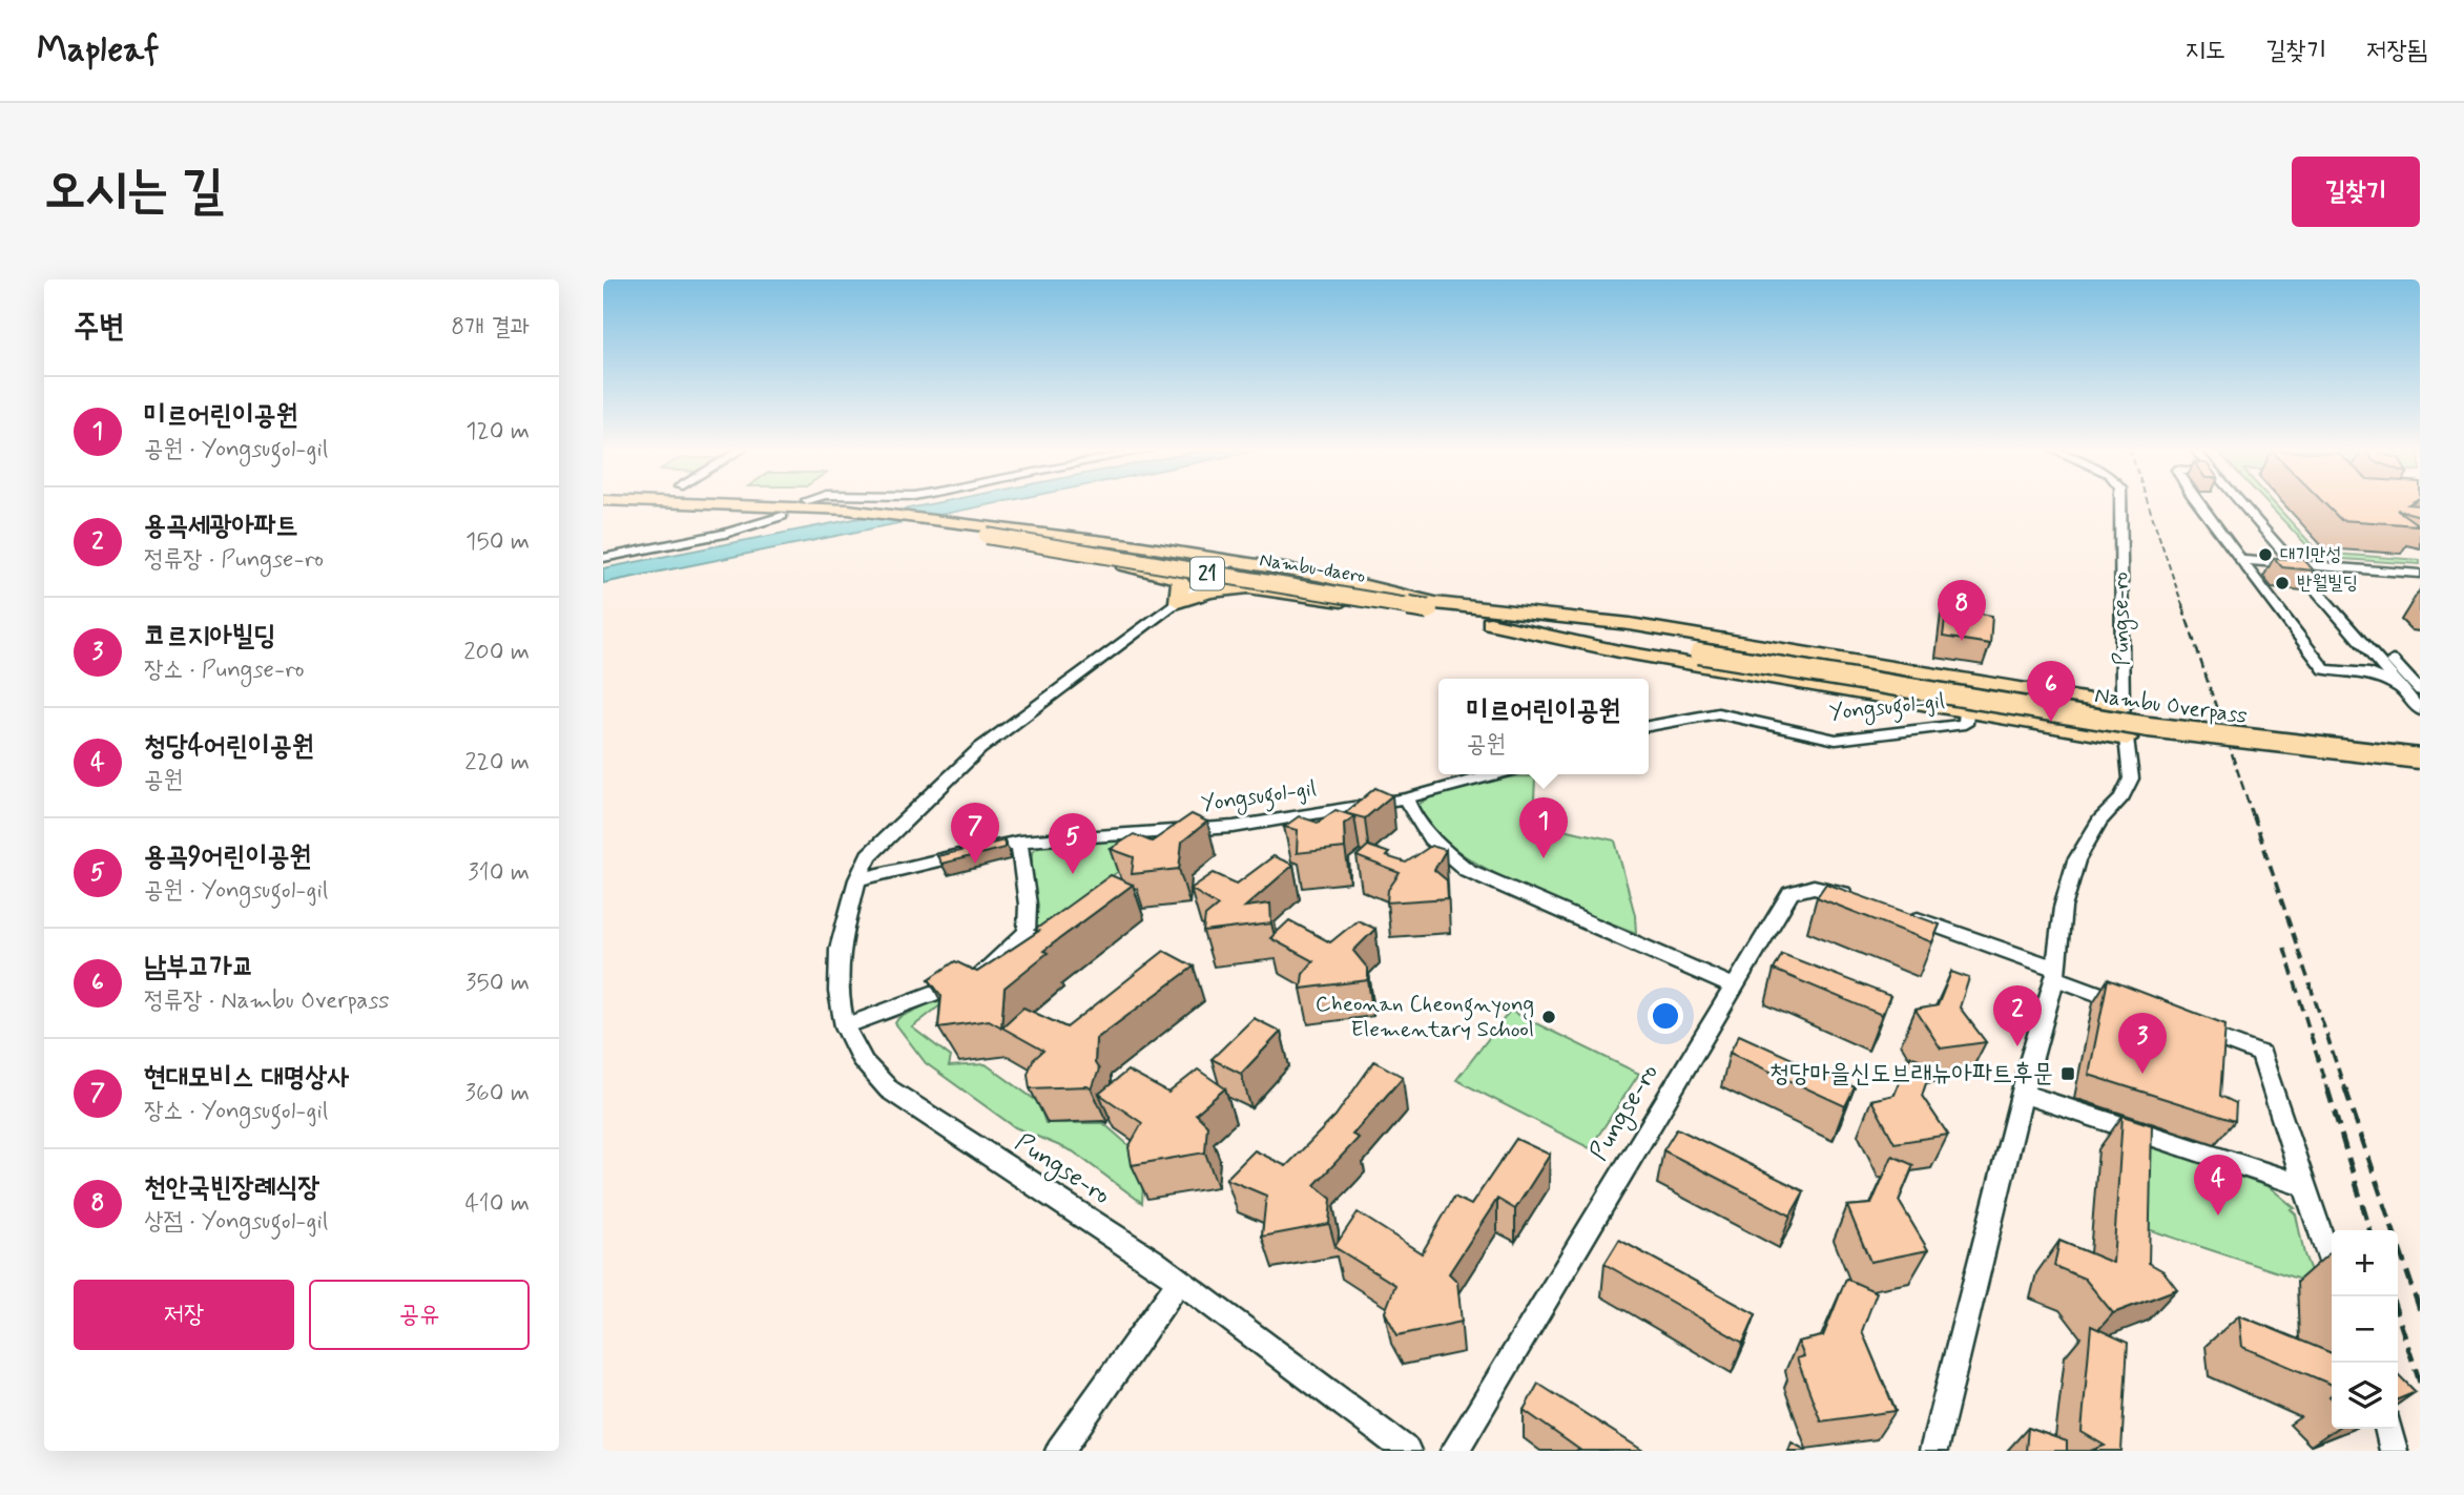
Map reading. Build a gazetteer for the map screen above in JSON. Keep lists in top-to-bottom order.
{
  "streets": {
    "highway": ["Nambu-daero", "21", "Nambu Overpass"],
    "street": ["Pungse-ro", "Yongsugol-gil"]
  },
  "crossings": [
    ["Nambu-daero", "21"],
    ["Nambu-daero", "Nambu Overpass"],
    ["Pungse-ro", "Yongsugol-gil"]
  ],
  "places": {
    "other": ["대기만성", "반월빌딩", "Cheonan Cheongnyong Elementary School"],
    "transit": ["청당마을신도브래뉴아파트후문"]
  },
  "page": {
    "header": "Mapleaf",
    "nav": ["지도", "길찾기", "저장됨"],
    "buttons": [
      "길찾기",
      ["저장", "공유"]
    ],
    "title": "오시는 길",
    "heading": ["주변", "8개 결과"],
    "list": [
      {
        "mark": "1",
        "name": "미르어린이공원",
        "note": "공원 · Yongsugol-gil",
        "value": "120 m"
      },
      {
        "mark": "2",
        "name": "용곡세광아파트",
        "note": "정류장 · Pungse-ro",
        "value": "150 m"
      },
      {
        "mark": "3",
        "name": "코르지아빌딩",
        "note": "장소 · Pungse-ro",
        "value": "200 m"
      },
      {
        "mark": "4",
        "name": "청당4어린이공원",
        "note": "공원",
        "value": "220 m"
      },
      {
        "mark": "5",
        "name": "용곡9어린이공원",
        "note": "공원 · Yongsugol-gil",
        "value": "310 m"
      },
      {
        "mark": "6",
        "name": "남부고가교",
        "note": "정류장 · Nambu Overpass",
        "value": "350 m"
      },
      {
        "mark": "7",
        "name": "현대모비스 대명상사",
        "note": "장소 · Yongsugol-gil",
        "value": "360 m"
      },
      {
        "mark": "8",
        "name": "천안국빈장례식장",
        "note": "상점 · Yongsugol-gil",
        "value": "410 m"
      }
    ],
    "pins": [
      "8",
      "6",
      "1",
      "7",
      "5",
      "2",
      "3",
      "4"
    ],
    "popup": ["미르어린이공원", "공원"],
    "map_buttons": ["+", "−"]
  }
}
